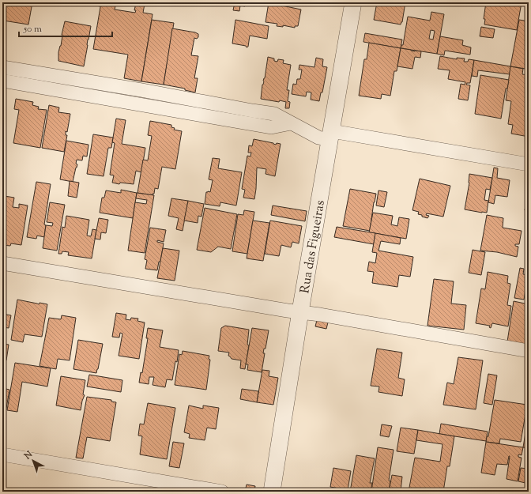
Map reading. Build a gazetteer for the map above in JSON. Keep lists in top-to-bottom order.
{
  "streets": {
    "street": ["Rua das Figueiras"]
  },
  "scale_bar": "50 m",
  "north": "top left"
}
